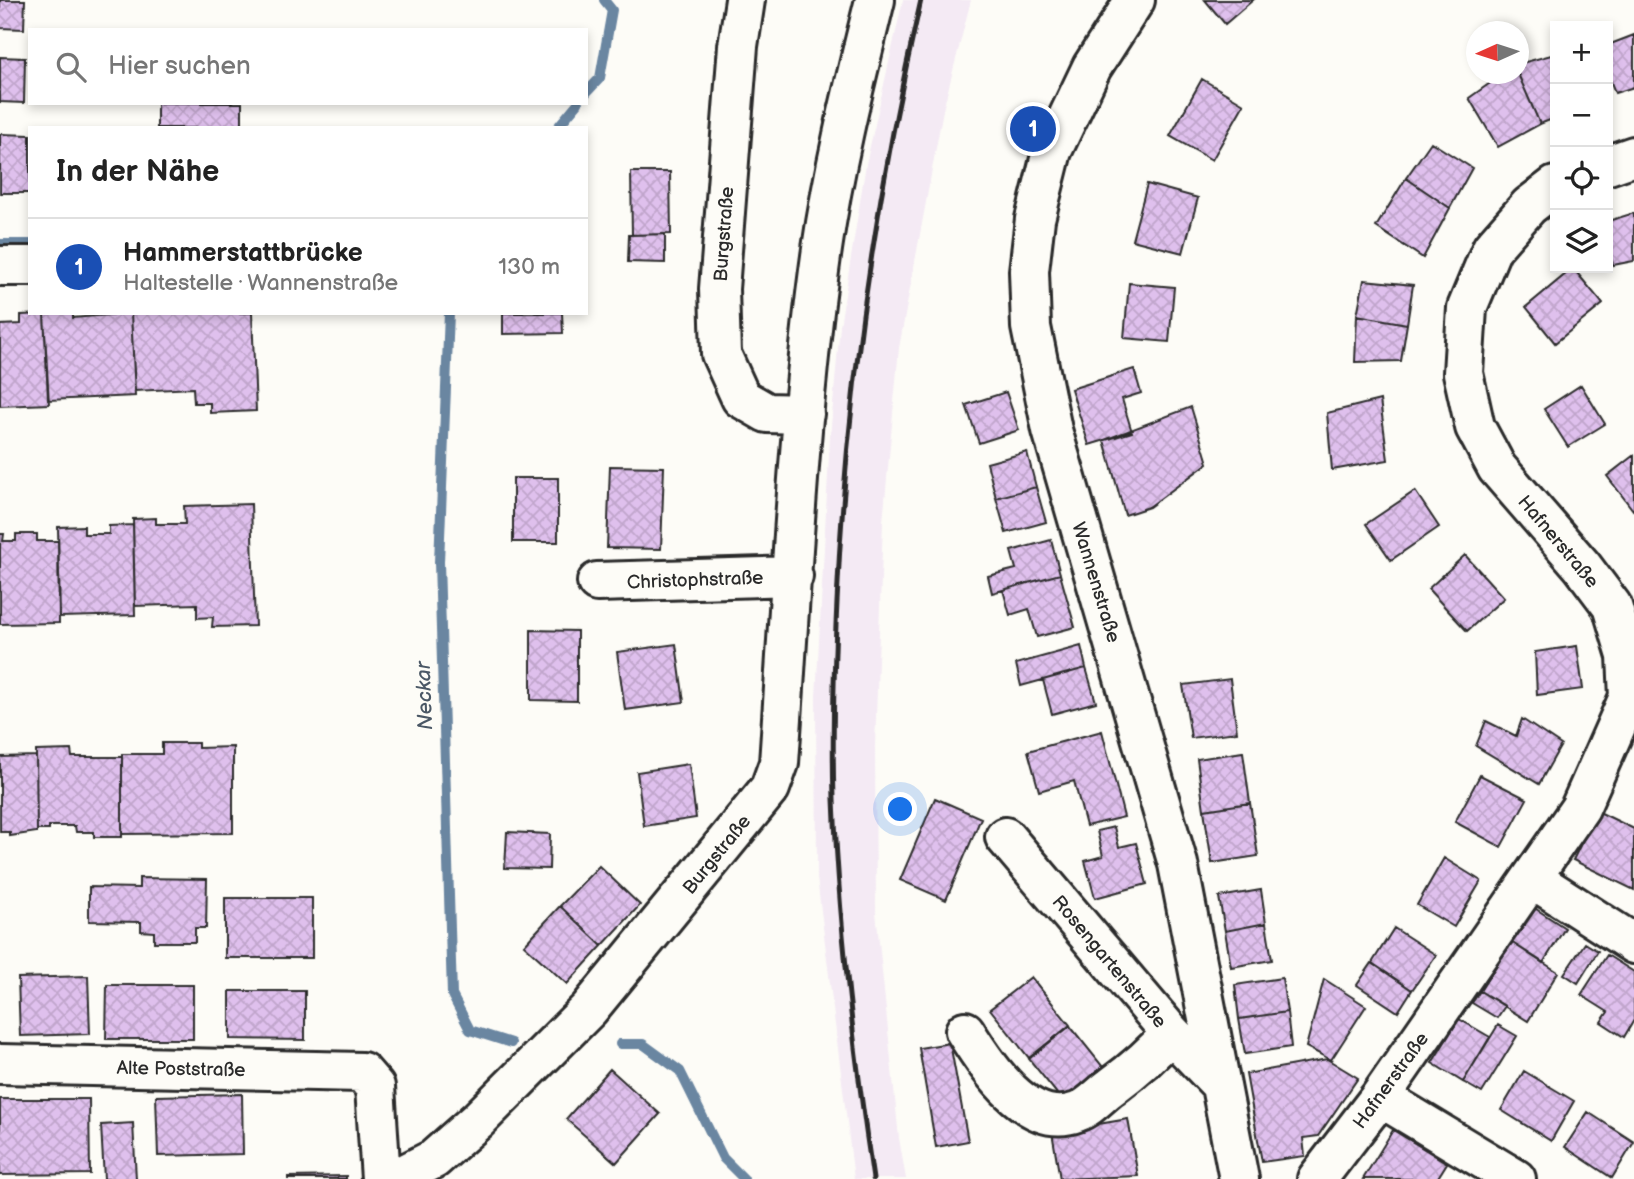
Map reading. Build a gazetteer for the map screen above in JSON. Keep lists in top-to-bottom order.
{
  "streets": {
    "street": [
      "Burgstraße",
      "Hafnerstraße",
      "Christophstraße",
      "Wannenstraße",
      "Rosengartenstraße",
      "Alte Poststraße"
    ]
  },
  "crossings": [
    ["Burgstraße", "Christophstraße"],
    ["Wannenstraße", "Rosengartenstraße"]
  ],
  "water": ["Neckar"],
  "north": "left",
  "page": {
    "map_buttons": ["+", "−"],
    "search": "Hier suchen",
    "pins": "1",
    "heading": "In der Nähe",
    "list": [
      {
        "mark": "1",
        "name": "Hammerstattbrücke",
        "note": "Haltestelle · Wannenstraße",
        "value": "130 m"
      }
    ]
  }
}
